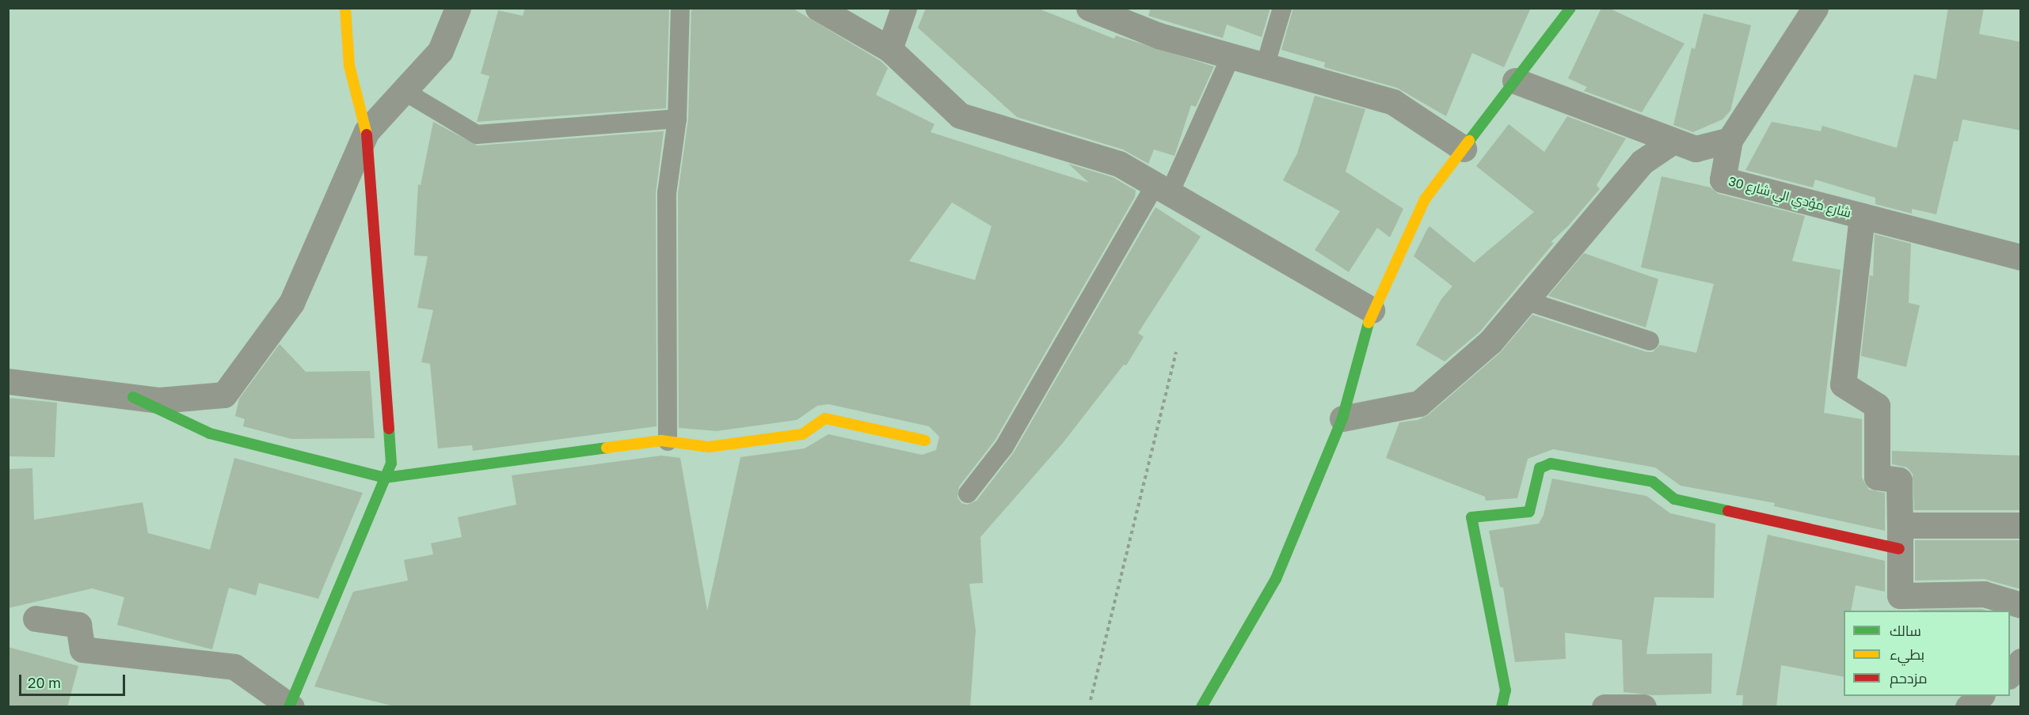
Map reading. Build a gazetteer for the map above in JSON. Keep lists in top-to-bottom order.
{
  "streets": {
    "street": ["شارع مؤدي الي شارع 30"]
  },
  "legend": ["سالك", "بطيء", "مزدحم"],
  "scale_bar": "20 m"
}
